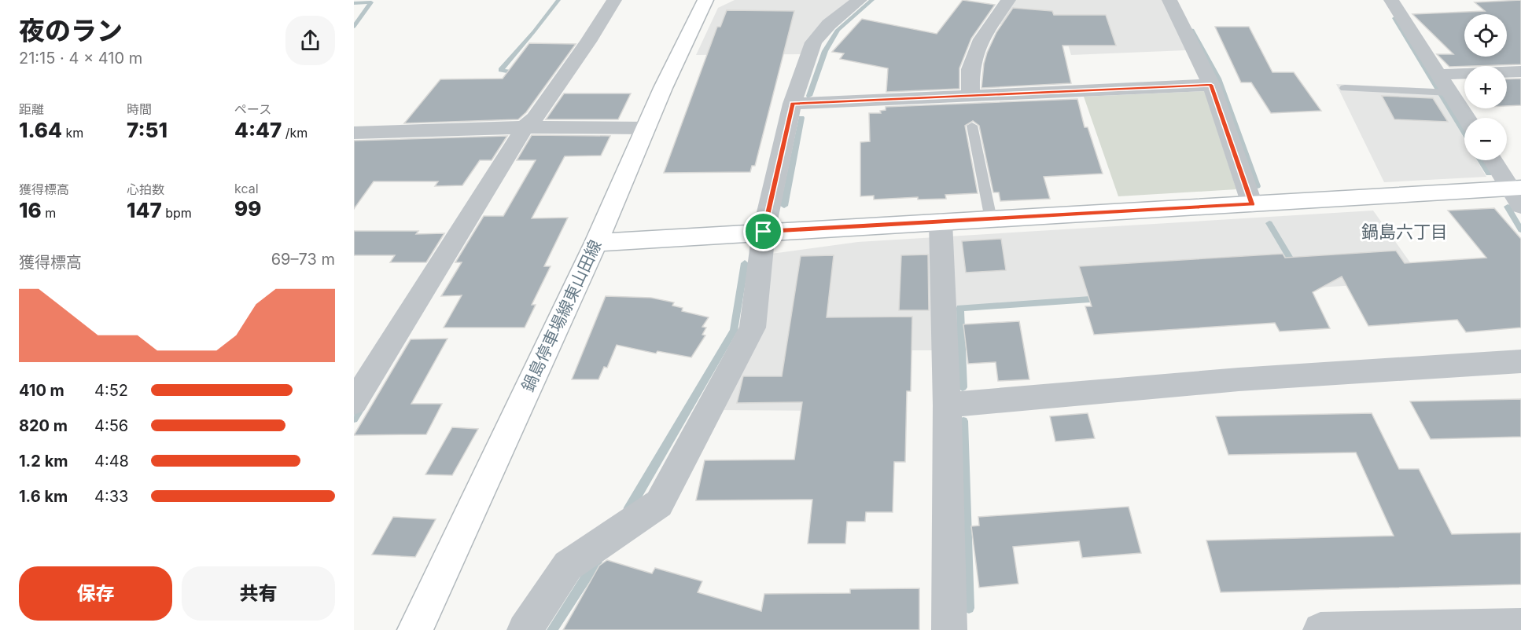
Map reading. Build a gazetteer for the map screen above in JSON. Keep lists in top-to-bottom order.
{
  "streets": {
    "street": ["鍋島停車場線東山田線"]
  },
  "districts": ["鍋島六丁目"],
  "page": {
    "heading": ["夜のラン", "21:15 · 4 × 410 m"],
    "map_buttons": ["+", "−"],
    "stats": [
      ["距離", "1.64 km"],
      ["時間", "7:51"],
      ["ペース", "4:47 /km"],
      ["獲得標高", "16 m"],
      ["心拍数", "147 bpm"],
      ["kcal", "99"]
    ],
    "chart": ["獲得標高", "69–73 m"],
    "list": [
      {
        "name": "410 m",
        "note": "4:52"
      },
      {
        "name": "820 m",
        "note": "4:56"
      },
      {
        "name": "1.2 km",
        "note": "4:48"
      },
      {
        "name": "1.6 km",
        "note": "4:33"
      }
    ],
    "buttons": ["保存", "共有"]
  }
}
